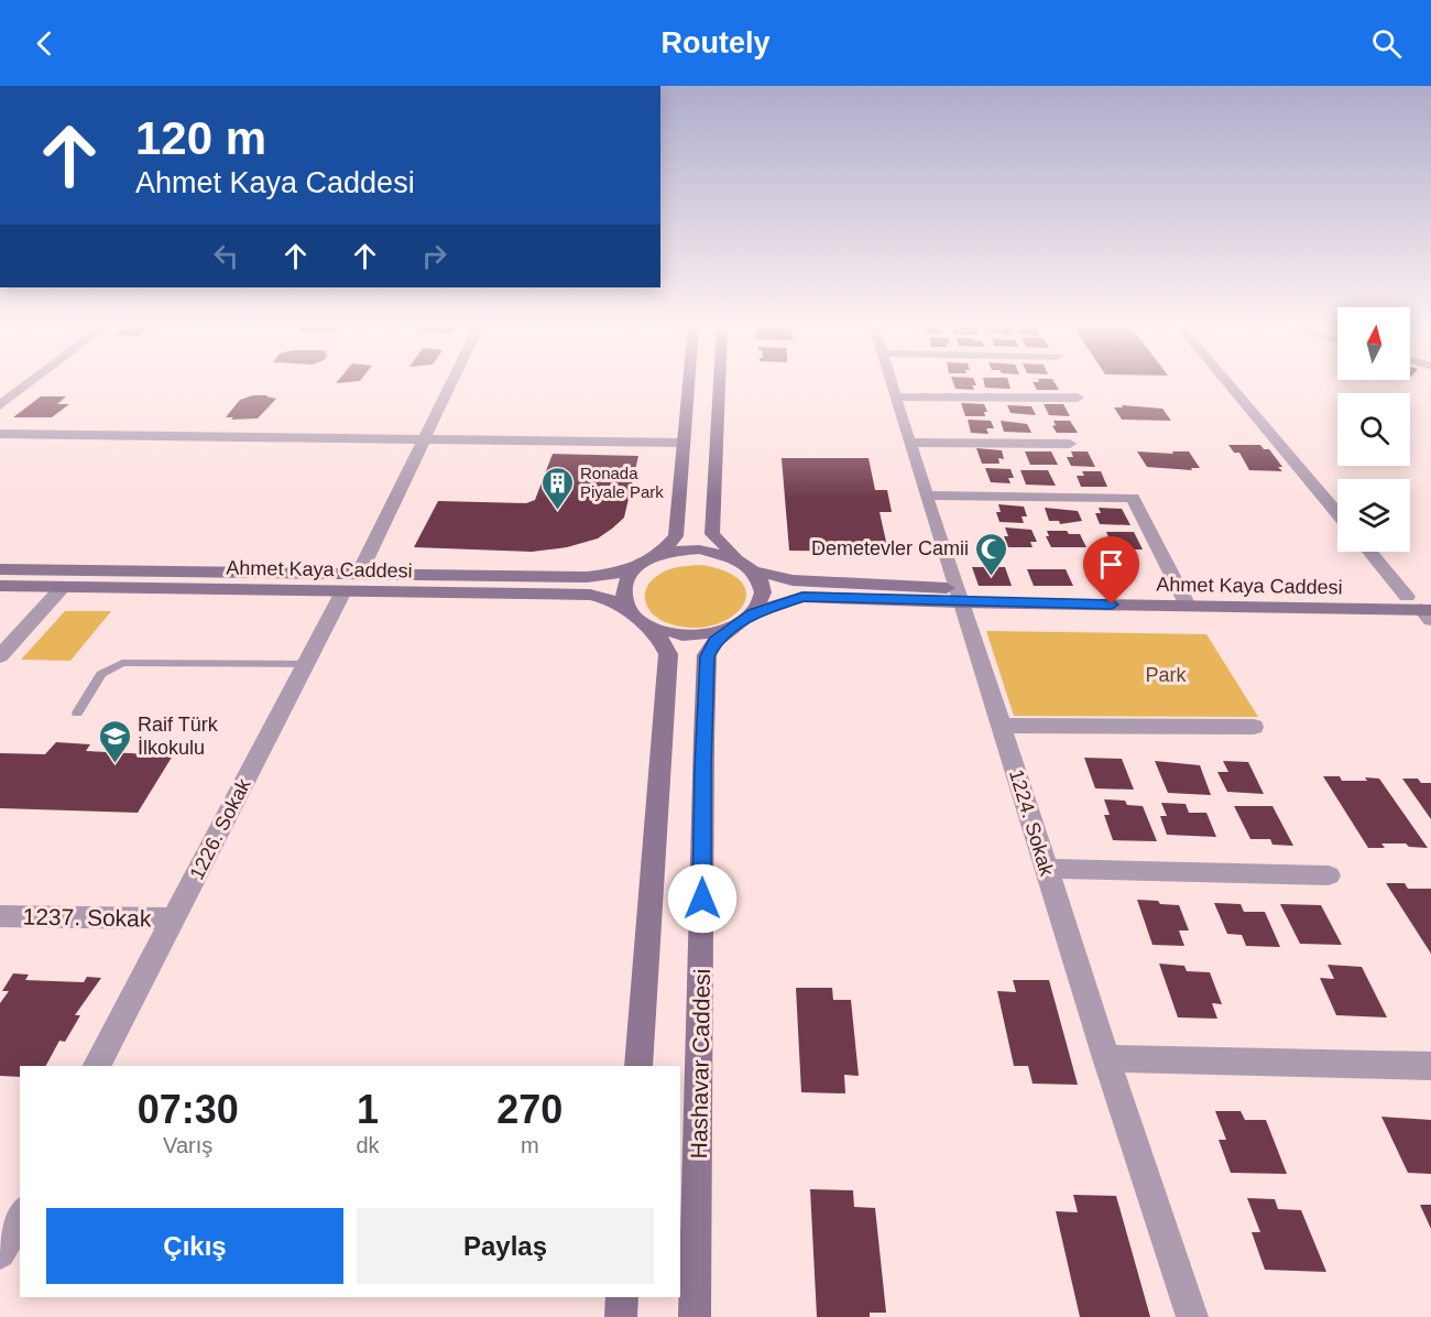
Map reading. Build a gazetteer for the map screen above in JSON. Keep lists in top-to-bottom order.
{
  "streets": {
    "main road": ["Ahmet Kaya Caddesi", "Hashavar Caddesi"],
    "street": ["1224. Sokak", "1226. Sokak", "1237. Sokak"]
  },
  "crossings": [
    ["Ahmet Kaya Caddesi", "1224. Sokak"],
    ["Ahmet Kaya Caddesi", "1226. Sokak"],
    ["Ahmet Kaya Caddesi", "Hashavar Caddesi"],
    ["1226. Sokak", "1237. Sokak"]
  ],
  "parks": ["Park"],
  "places": {
    "building": ["Ronada Piyale Park"],
    "mosque": ["Demetevler Camii"],
    "school or university": ["Raif Türk İlkokulu"]
  },
  "north": "top",
  "page": {
    "header": "Routely",
    "turn": ["120 m", "Ahmet Kaya Caddesi"],
    "eta": [
      "07:30",
      "Varış",
      "1",
      "dk",
      "270",
      "m"
    ],
    "buttons": ["Çıkış", "Paylaş"]
  }
}
